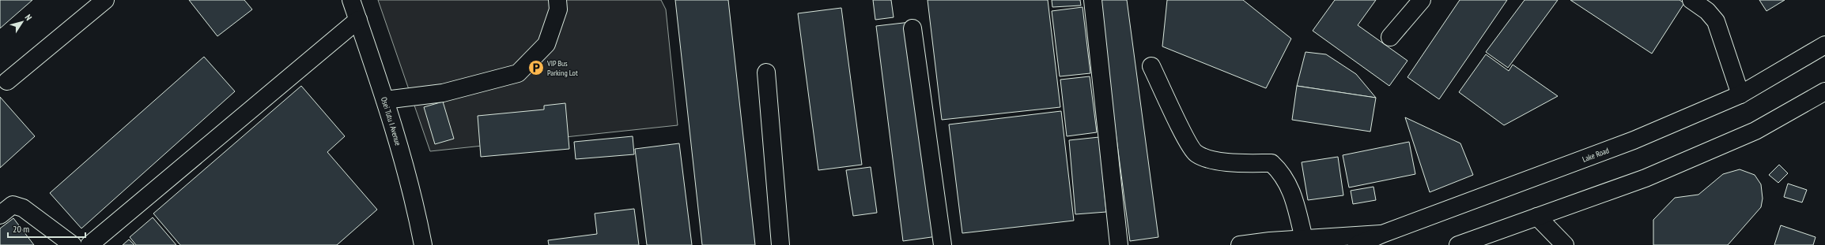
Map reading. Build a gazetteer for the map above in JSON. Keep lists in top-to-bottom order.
{
  "streets": {
    "main road": ["Osei Tutu I Avenue", "Lake Road"]
  },
  "places": {
    "parking": ["VIP Bus Parking Lot"]
  },
  "scale_bar": "20 m",
  "north": "top right"
}
